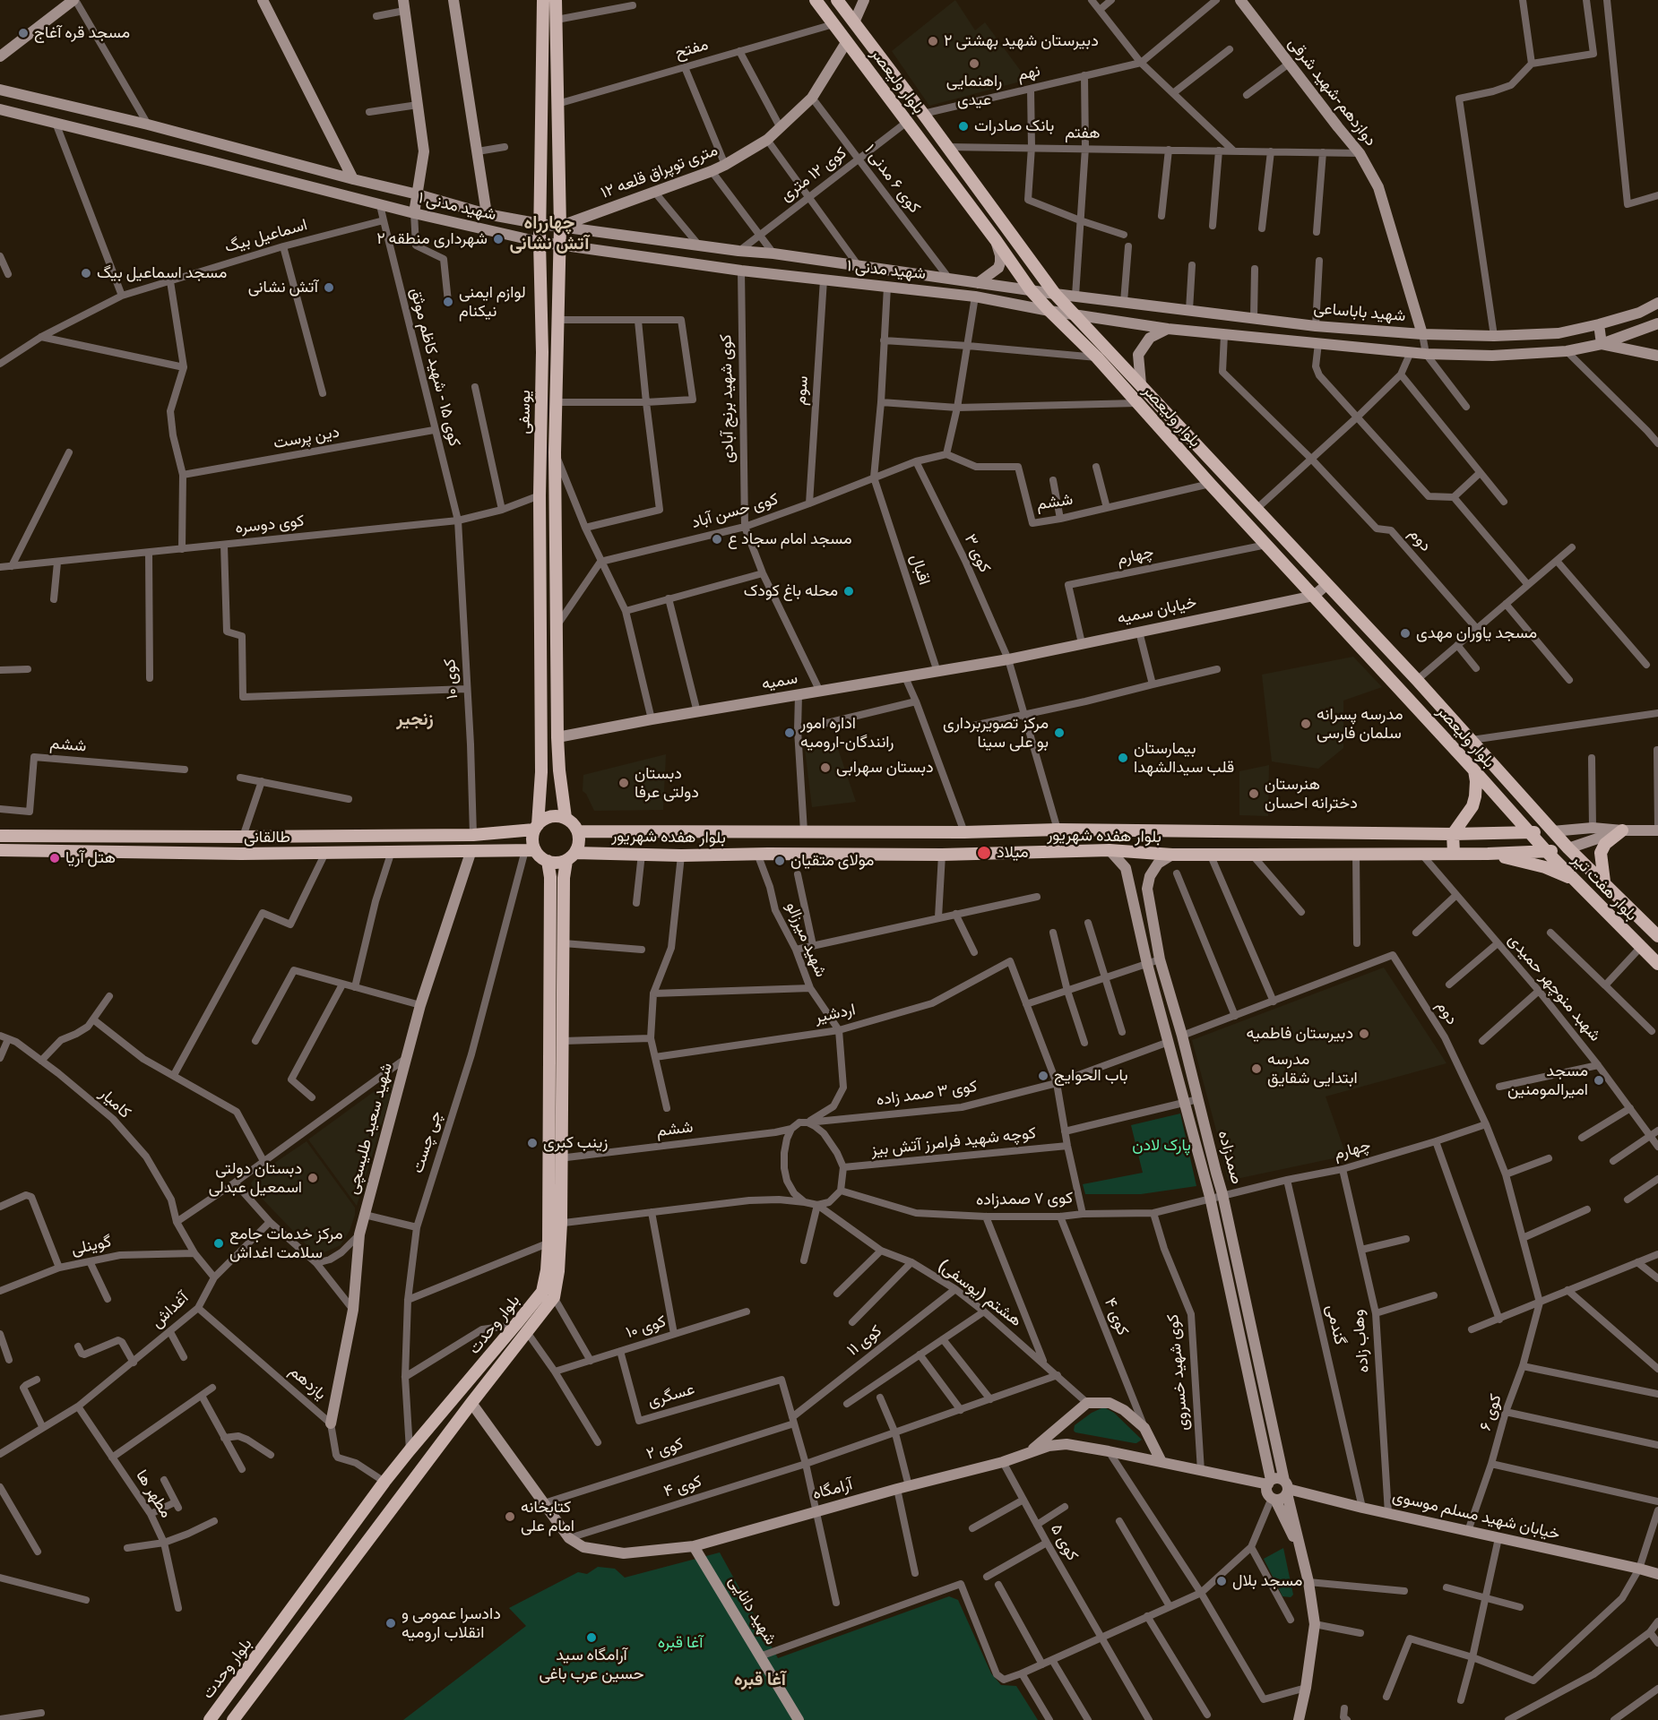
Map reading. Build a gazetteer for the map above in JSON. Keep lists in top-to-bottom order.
{
  "streets": {
    "main road": [
      "بلوار ولیعصر",
      "دوازدهم-شهید شرقی",
      "۱۲ متری توپراق قلعه",
      "شهید مدنی ۱",
      "شهید باباساعی",
      "یوسفی",
      "خیابان سمیه",
      "سمیه",
      "بلوار هفده شهریور",
      "طالقانی",
      "بلوار هفت تیر",
      "شهید سعید طلیسچی",
      "صمدزاده",
      "بلوار وحدت",
      "آرامگاه",
      "خیابان شهید مسلم موسوی",
      "شهید دانایی"
    ],
    "street": [
      "مفتح",
      "نهم",
      "هفتم",
      "کوی ۱۲ متری",
      "کوی ۶ مدنی ۱",
      "اسماعیل بیگ",
      "کوی ۱۵ - شهید کاظم موثق",
      "سوم",
      "کوی شهید برنج آبادی",
      "دین پرست",
      "ششم",
      "کوی حسن آباد",
      "کوی دوسره",
      "دوم",
      "کوی ۳",
      "چهارم",
      "اقبال",
      "کوی ۱۰",
      "شهید میرزالو",
      "شهبد منوچهر حمیدی",
      "اردشیر",
      "کوی ۳ صمد زاده",
      "کامیار",
      "چی چست",
      "کوچه شهید فرامرز آتش بیز",
      "کوی ۷ صمدزاده",
      "گوینلی",
      "هشتم (یوسفی)",
      "آغداش",
      "کوی ۴",
      "گندمی",
      "کوی ۱۱",
      "وهاب زاده",
      "کوی شهید خسروی",
      "یازدهم",
      "عسگری",
      "کوی ۶",
      "کوی ۲",
      "مطهر ها",
      "کوی ۵"
    ]
  },
  "crossings": [
    ["مفتح", "بلوار ولیعصر"],
    ["مفتح", "یوسفی"],
    ["نهم", "بلوار ولیعصر"],
    ["بلوار ولیعصر", "هفتم"],
    ["بلوار ولیعصر", "۱۲ متری توپراق قلعه"],
    ["بلوار ولیعصر", "کوی ۱۲ متری"],
    ["بلوار ولیعصر", "شهید مدنی ۱"],
    ["بلوار ولیعصر", "شهید باباساعی"],
    ["بلوار ولیعصر", "ششم"],
    ["بلوار ولیعصر", "چهارم"],
    ["بلوار ولیعصر", "خیابان سمیه"],
    ["بلوار ولیعصر", "بلوار هفده شهریور"],
    ["بلوار ولیعصر", "بلوار هفت تیر"],
    ["دوازدهم-شهید شرقی", "هفتم"],
    ["دوازدهم-شهید شرقی", "شهید باباساعی"],
    ["۱۲ متری توپراق قلعه", "کوی ۶ مدنی ۱"],
    ["۱۲ متری توپراق قلعه", "شهید مدنی ۱"],
    ["۱۲ متری توپراق قلعه", "یوسفی"],
    ["کوی ۱۲ متری", "کوی ۶ مدنی ۱"],
    ["کوی ۱۲ متری", "شهید مدنی ۱"],
    ["کوی ۶ مدنی ۱", "شهید مدنی ۱"],
    ["شهید مدنی ۱", "شهید باباساعی"],
    ["شهید مدنی ۱", "سوم"],
    ["شهید مدنی ۱", "کوی شهید برنج آبادی"],
    ["شهید مدنی ۱", "یوسفی"],
    ["اسماعیل بیگ", "کوی ۱۵ - شهید کاظم موثق"],
    ["کوی ۱۵ - شهید کاظم موثق", "دین پرست"],
    ["کوی ۱۵ - شهید کاظم موثق", "کوی دوسره"],
    ["کوی ۱۵ - شهید کاظم موثق", "کوی ۱۰"],
    ["سوم", "کوی حسن آباد"],
    ["کوی شهید برنج آبادی", "کوی حسن آباد"],
    ["یوسفی", "کوی دوسره"],
    ["یوسفی", "سمیه"],
    ["یوسفی", "بلوار هفده شهریور"],
    ["یوسفی", "طالقانی"],
    ["یوسفی", "چی چست"],
    ["یوسفی", "بلوار وحدت"],
    ["ششم", "کوی حسن آباد"],
    ["ششم", "کوی ۳ صمد زاده"],
    ["ششم", "کوچه شهید فرامرز آتش بیز"],
    ["ششم", "کوی ۷ صمدزاده"],
    ["ششم", "هشتم (یوسفی)"],
    ["ششم", "بلوار وحدت"],
    ["کوی حسن آباد", "کوی ۳"],
    ["کوی حسن آباد", "اقبال"],
    ["کوی دوسره", "کوی ۱۰"],
    ["دوم", "چهارم"],
    ["دوم", "صمدزاده"],
    ["دوم", "کوی ۶"],
    ["کوی ۳", "خیابان سمیه"],
    ["کوی ۳", "سمیه"],
    ["کوی ۳", "بلوار هفده شهریور"],
    ["چهارم", "خیابان سمیه"],
    ["چهارم", "صمدزاده"],
    ["چهارم", "کوی ۷ صمدزاده"],
    ["چهارم", "گندمی"],
    ["چهارم", "وهاب زاده"],
    ["اقبال", "سمیه"],
    ["خیابان سمیه", "سمیه"],
    ["کوی ۱۰", "طالقانی"],
    ["کوی ۱۰", "عسگری"],
    ["بلوار هفده شهریور", "طالقانی"],
    ["بلوار هفده شهریور", "بلوار هفت تیر"],
    ["بلوار هفده شهریور", "شهید میرزالو"],
    ["بلوار هفده شهریور", "شهبد منوچهر حمیدی"],
    ["بلوار هفده شهریور", "چی چست"],
    ["بلوار هفده شهریور", "صمدزاده"],
    ["بلوار هفده شهریور", "بلوار وحدت"],
    ["طالقانی", "شهید سعید طلیسچی"],
    ["طالقانی", "چی چست"],
    ["طالقانی", "بلوار وحدت"],
    ["شهید میرزالو", "اردشیر"],
    ["کوی ۳ صمد زاده", "کوچه شهید فرامرز آتش بیز"],
    ["کوی ۳ صمد زاده", "صمدزاده"],
    ["کوی ۳ صمد زاده", "کوی ۷ صمدزاده"],
    ["کوی ۳ صمد زاده", "هشتم (یوسفی)"],
    ["کامیار", "گوینلی"],
    ["کامیار", "آغداش"],
    ["شهید سعید طلیسچی", "یازدهم"],
    ["چی چست", "بلوار وحدت"],
    ["کوچه شهید فرامرز آتش بیز", "کوی ۷ صمدزاده"],
    ["کوچه شهید فرامرز آتش بیز", "هشتم (یوسفی)"],
    ["صمدزاده", "کوی ۷ صمدزاده"],
    ["صمدزاده", "آرامگاه"],
    ["صمدزاده", "خیابان شهید مسلم موسوی"],
    ["کوی ۷ صمدزاده", "هشتم (یوسفی)"],
    ["کوی ۷ صمدزاده", "کوی ۴"],
    ["کوی ۷ صمدزاده", "کوی شهید خسروی"],
    ["هشتم (یوسفی)", "کوی ۴"],
    ["هشتم (یوسفی)", "کوی ۱۱"],
    ["آغداش", "یازدهم"],
    ["آغداش", "مطهر ها"],
    ["کوی ۴", "آرامگاه"],
    ["بلوار وحدت", "یازدهم"],
    ["گندمی", "خیابان شهید مسلم موسوی"],
    ["کوی ۱۱", "عسگری"],
    ["کوی ۱۱", "کوی ۲"],
    ["وهاب زاده", "خیابان شهید مسلم موسوی"],
    ["کوی شهید خسروی", "آرامگاه"],
    ["عسگری", "کوی ۲"],
    ["کوی ۶", "خیابان شهید مسلم موسوی"],
    ["آرامگاه", "خیابان شهید مسلم موسوی"],
    ["آرامگاه", "کوی ۵"],
    ["آرامگاه", "شهید دانایی"]
  ],
  "districts": ["چهارراه آتش نشانی", "زنجیر", "آغا قبره"],
  "parks": ["پارک لادن", "آغا قبره"],
  "places": [
    "مسجد قره آغاج",
    "دبیرستان شهید بهشتی ۲",
    "راهنمایی عیدی",
    "بانک صادرات",
    "شهرداری منطقه ۲",
    "مسجد اسماعیل بیگ",
    "آتش نشانی",
    "لوازم ایمنی نیکنام",
    "مسجد امام سجاد ع",
    "محله باغ کودک",
    "مسجد یاوران مهدی",
    "مدرسه پسرانه سلمان فارسی",
    "اداره امور رانندگان-ارومیه",
    "مرکز تصویربرداری بو علی سینا",
    "بیمارستان قلب سیدالشهدا",
    "دبستان سهرابی",
    "دبستان دولتی عرفا",
    "هنرستان دخترانه احسان",
    "میلاد",
    "هتل آریا",
    "مولای متقیان",
    "دبیرستان فاطمیه",
    "مدرسه ابتدایی شقایق",
    "باب الحوایج",
    "مسجد امیرالمومنین",
    "زینب کبری",
    "دبستان دولتی اسمعیل عبدلی",
    "مرکز خدمات جامع سلامت اغداش",
    "کتابخانه امام علی",
    "مسجد بلال",
    "دادسرا عمومی و انقلاب ارومیه",
    "آرامگاه سید حسین عرب باغی"
  ]
}
